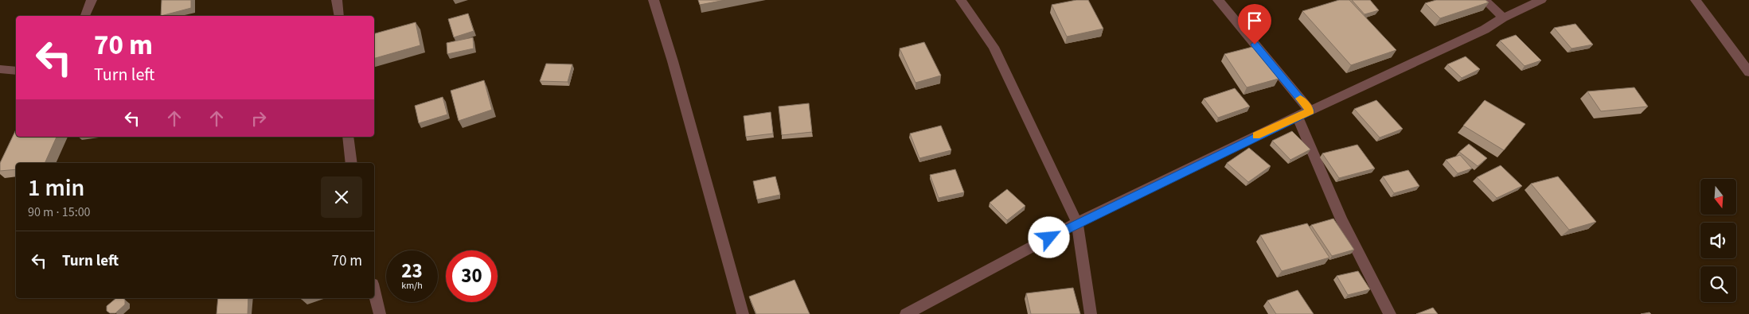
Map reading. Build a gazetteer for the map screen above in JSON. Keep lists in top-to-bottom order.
{
  "north": "bottom",
  "page": {
    "turn": ["70 m", "Turn left"],
    "heading": ["1 min", "90 m · 15:00"],
    "list": [
      {
        "name": "Turn left",
        "value": "70 m"
      }
    ],
    "speed": "23 km/h",
    "limit": "30"
  }
}
